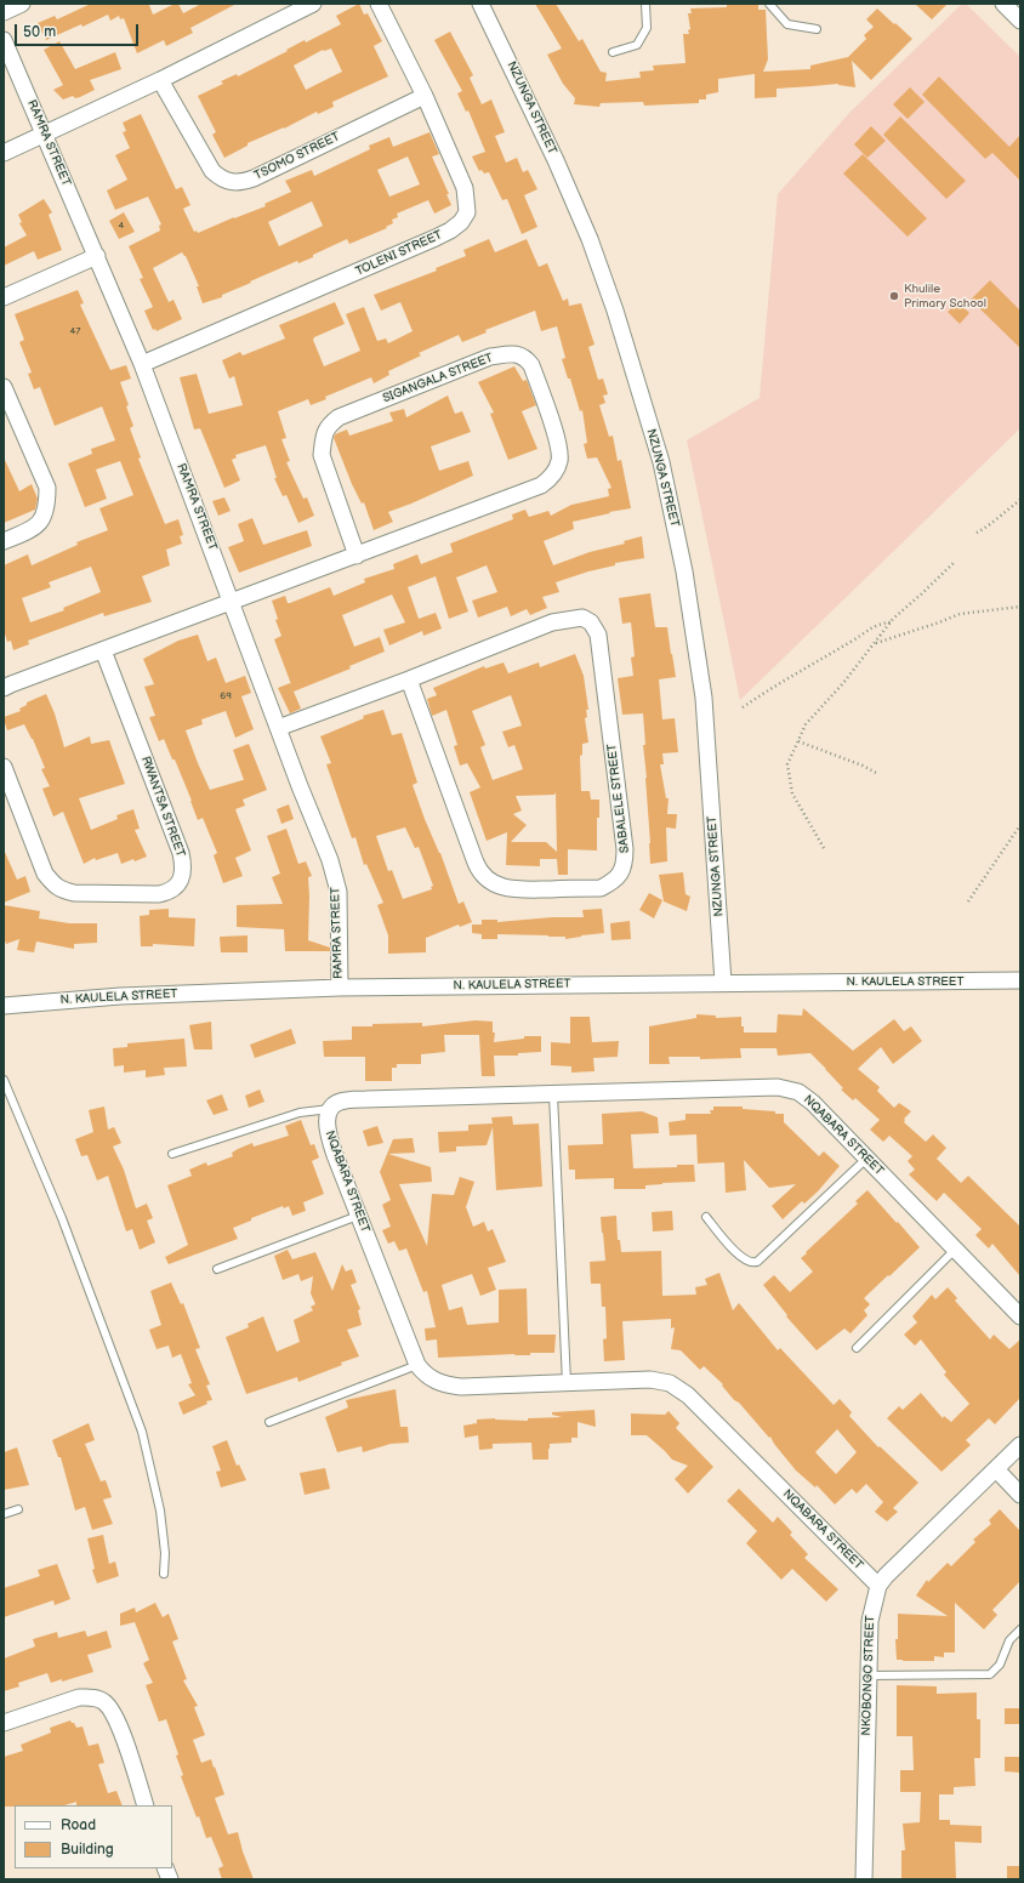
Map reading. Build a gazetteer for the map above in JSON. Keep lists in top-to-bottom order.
{
  "streets": {
    "street": [
      "NZUNGA STREET",
      "RAMRA STREET",
      "TSOMO STREET",
      "TOLENI STREET",
      "SIGANGALA STREET",
      "SABALELE STREET",
      "RWANTSA STREET",
      "N. KAULELA STREET",
      "NQABARA STREET",
      "NKOBONGO STREET"
    ]
  },
  "crossings": [
    ["NZUNGA STREET", "N. KAULELA STREET"],
    ["RAMRA STREET", "TOLENI STREET"],
    ["RAMRA STREET", "SIGANGALA STREET"],
    ["RAMRA STREET", "SABALELE STREET"],
    ["RAMRA STREET", "N. KAULELA STREET"],
    ["TSOMO STREET", "TOLENI STREET"],
    ["NQABARA STREET", "NKOBONGO STREET"]
  ],
  "places": ["Khulile Primary School"],
  "house_numbers": ["4", "47", "69"],
  "legend": ["Road", "Building"],
  "scale_bar": "50 m"
}
